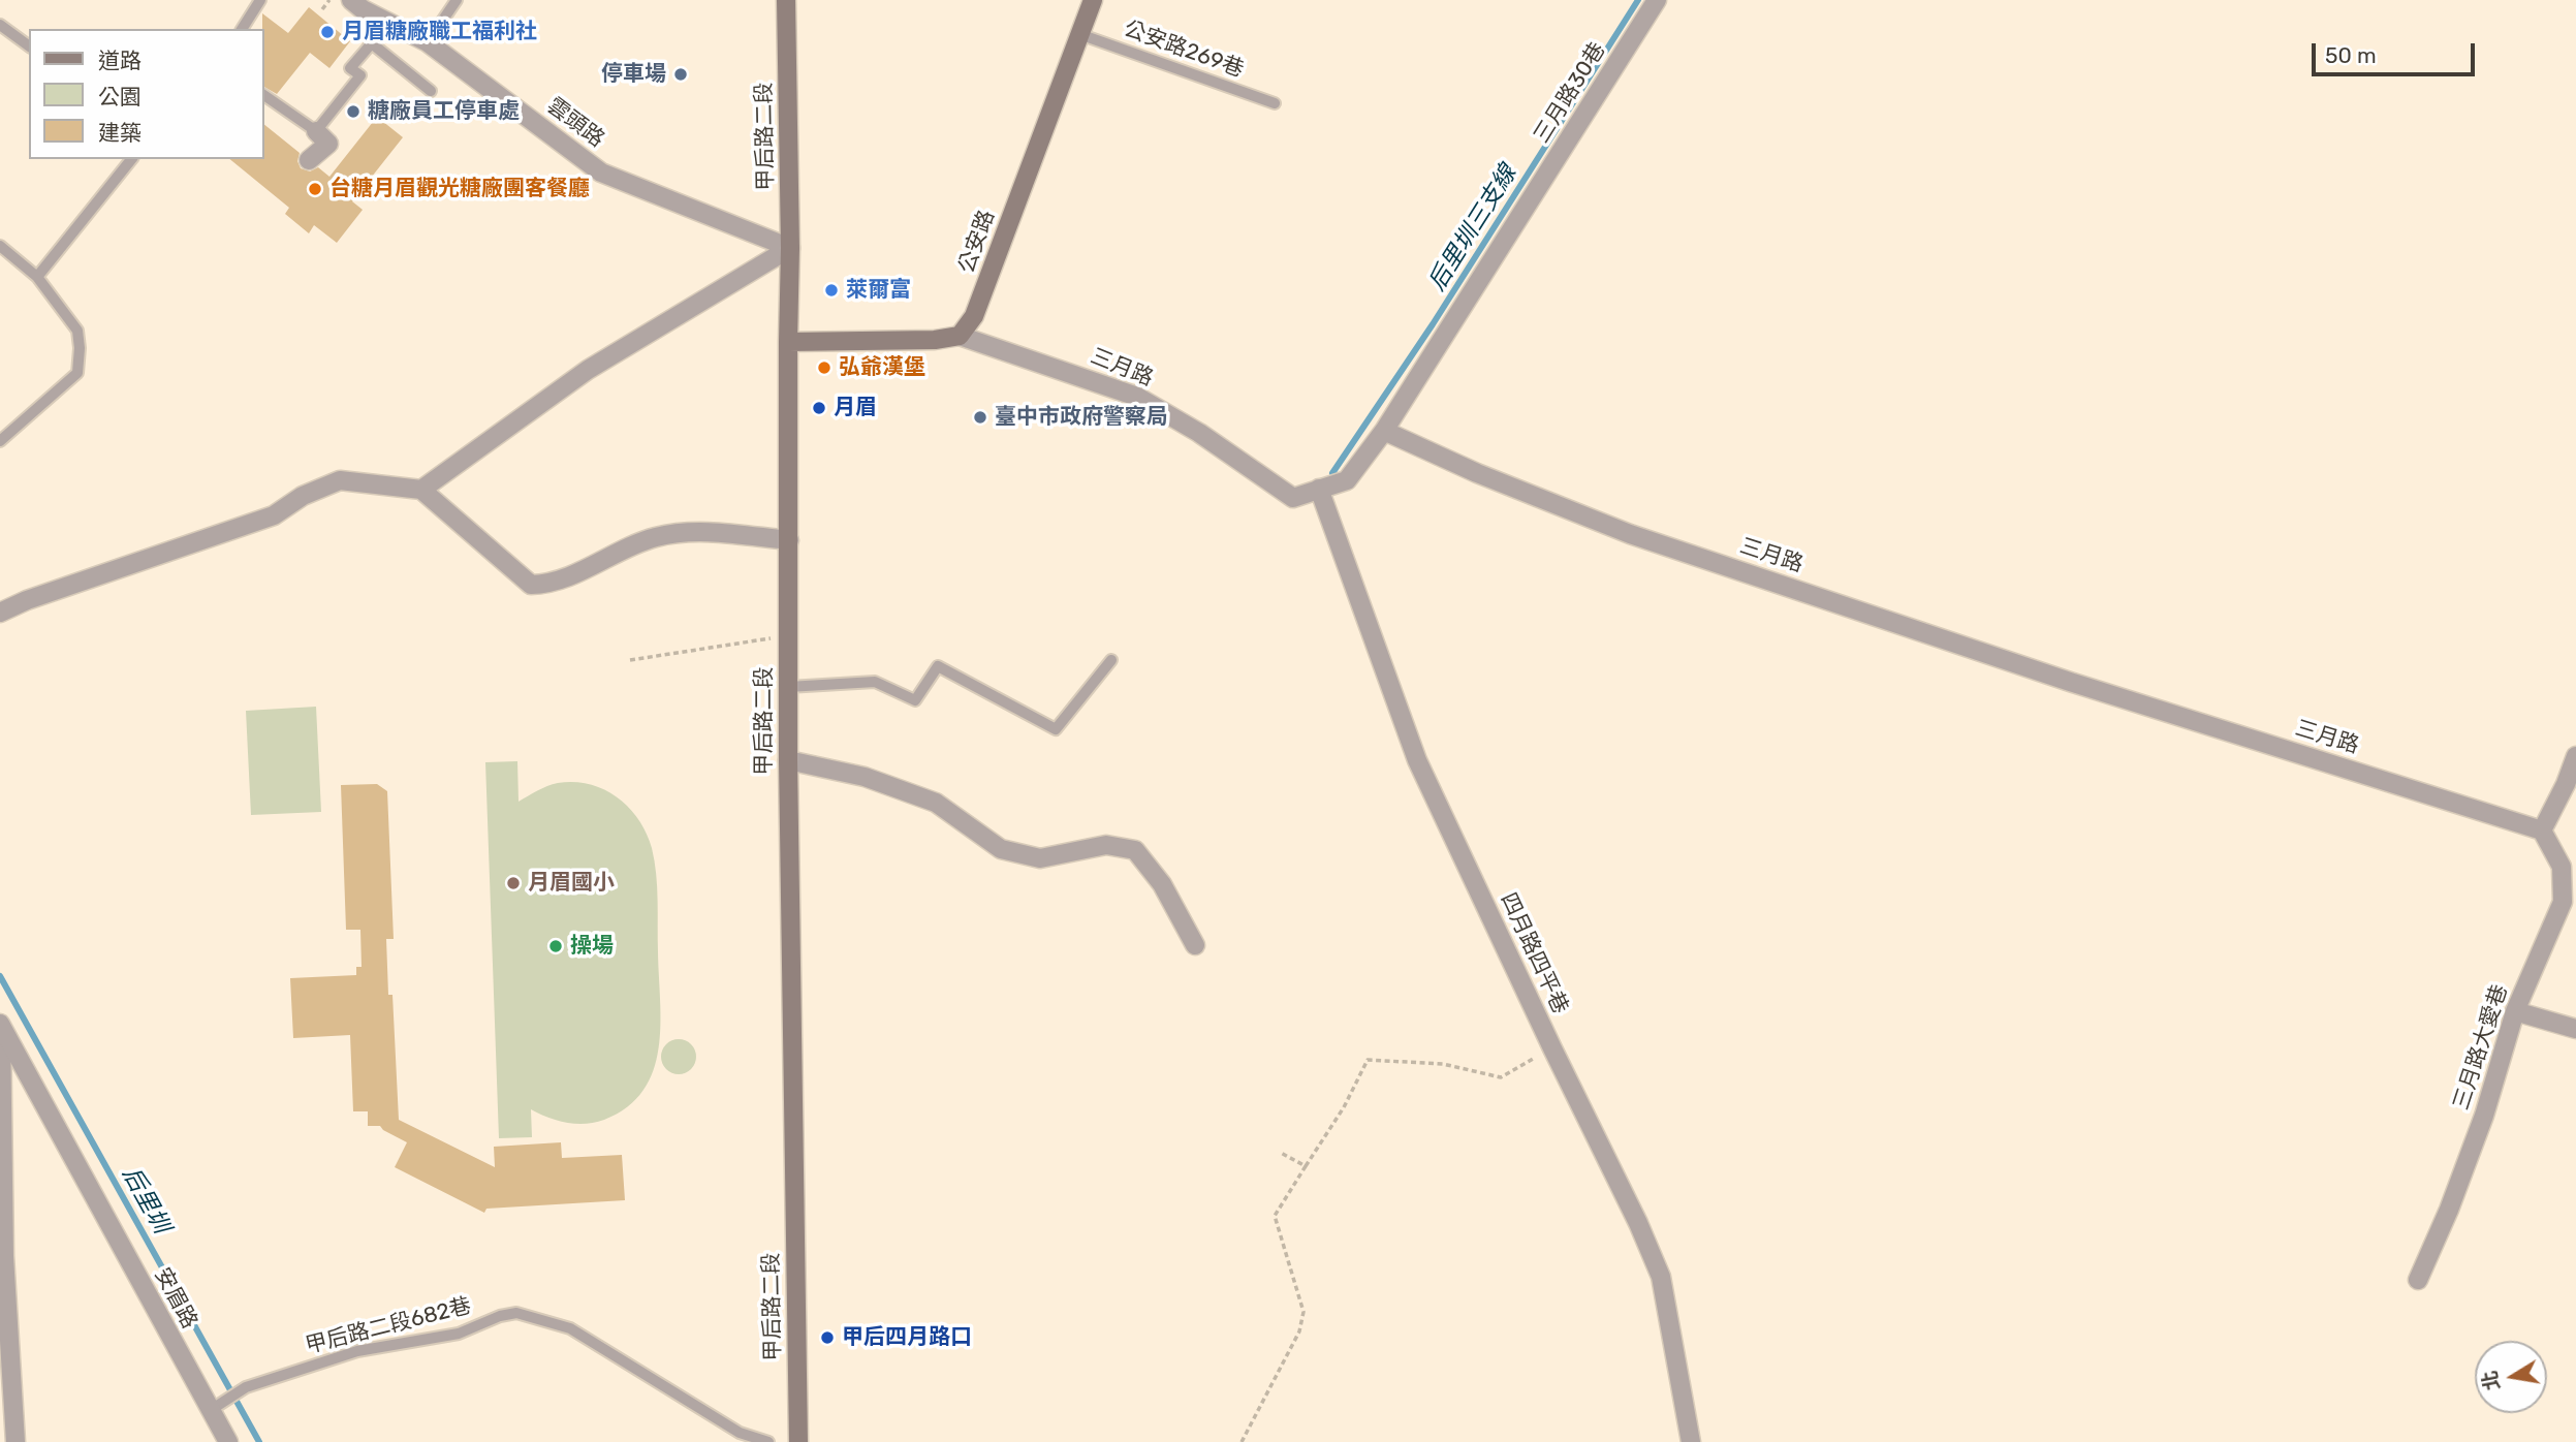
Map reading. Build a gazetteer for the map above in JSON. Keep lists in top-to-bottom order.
{
  "streets": {
    "main road": ["甲后路二段", "公安路"],
    "street": [
      "三月路30巷",
      "雲頭路",
      "三月路",
      "四月路四平巷",
      "三月路大愛巷",
      "安眉路"
    ],
    "lane": ["公安路269巷", "甲后路二段682巷"]
  },
  "crossings": [
    ["公安路269巷", "公安路"],
    ["三月路30巷", "三月路"],
    ["雲頭路", "甲后路二段"],
    ["公安路", "三月路"],
    ["三月路", "四月路四平巷"],
    ["三月路", "三月路大愛巷"],
    ["安眉路", "甲后路二段682巷"]
  ],
  "water": ["后里圳三支線", "后里圳"],
  "places": [
    "月眉糖廠職工福利社",
    "停車場",
    "糖廠員工停車處",
    "台糖月眉觀光糖廠團客餐廳",
    "萊爾富",
    "弘爺漢堡",
    "月眉",
    "臺中市政府警察局",
    "月眉國小",
    "操場",
    "甲后四月路口"
  ],
  "legend": ["道路", "公園", "建築"],
  "scale_bar": "50 m",
  "north": "left"
}
